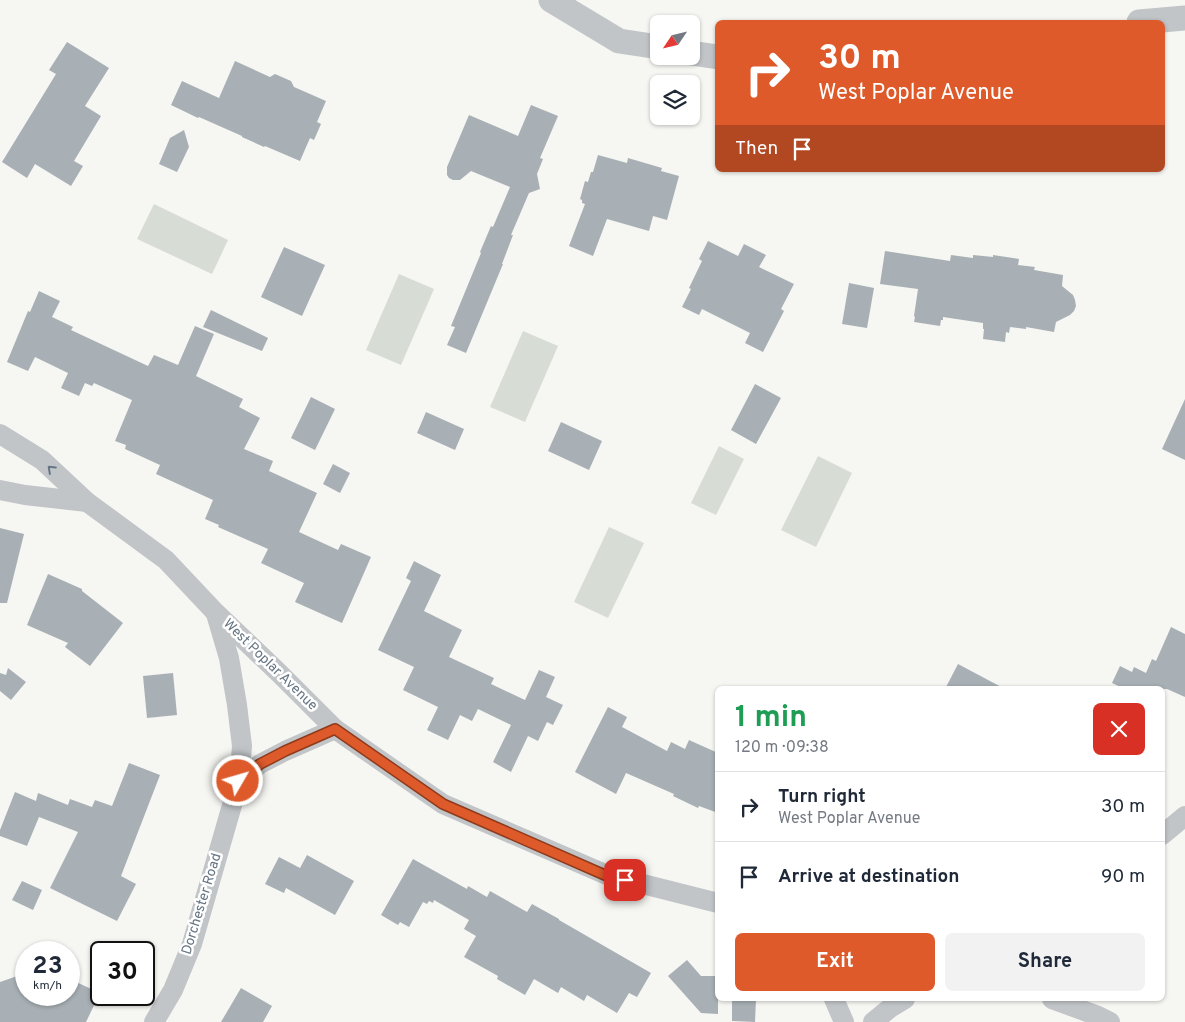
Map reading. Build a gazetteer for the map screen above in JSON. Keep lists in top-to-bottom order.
{
  "streets": {
    "street": ["West Poplar Avenue", "Dorchester Road"]
  },
  "crossings": [
    ["West Poplar Avenue", "Dorchester Road"]
  ],
  "north": "bottom left",
  "page": {
    "turn": ["30 m", "West Poplar Avenue"],
    "then": "Then",
    "heading": ["1 min", "120 m · 09:38"],
    "list": [
      {
        "name": "Turn right",
        "note": "West Poplar Avenue",
        "value": "30 m"
      },
      {
        "name": "Arrive at destination",
        "value": "90 m"
      }
    ],
    "buttons": ["Exit", "Share"],
    "speed": "23 km/h",
    "limit": "30"
  }
}
